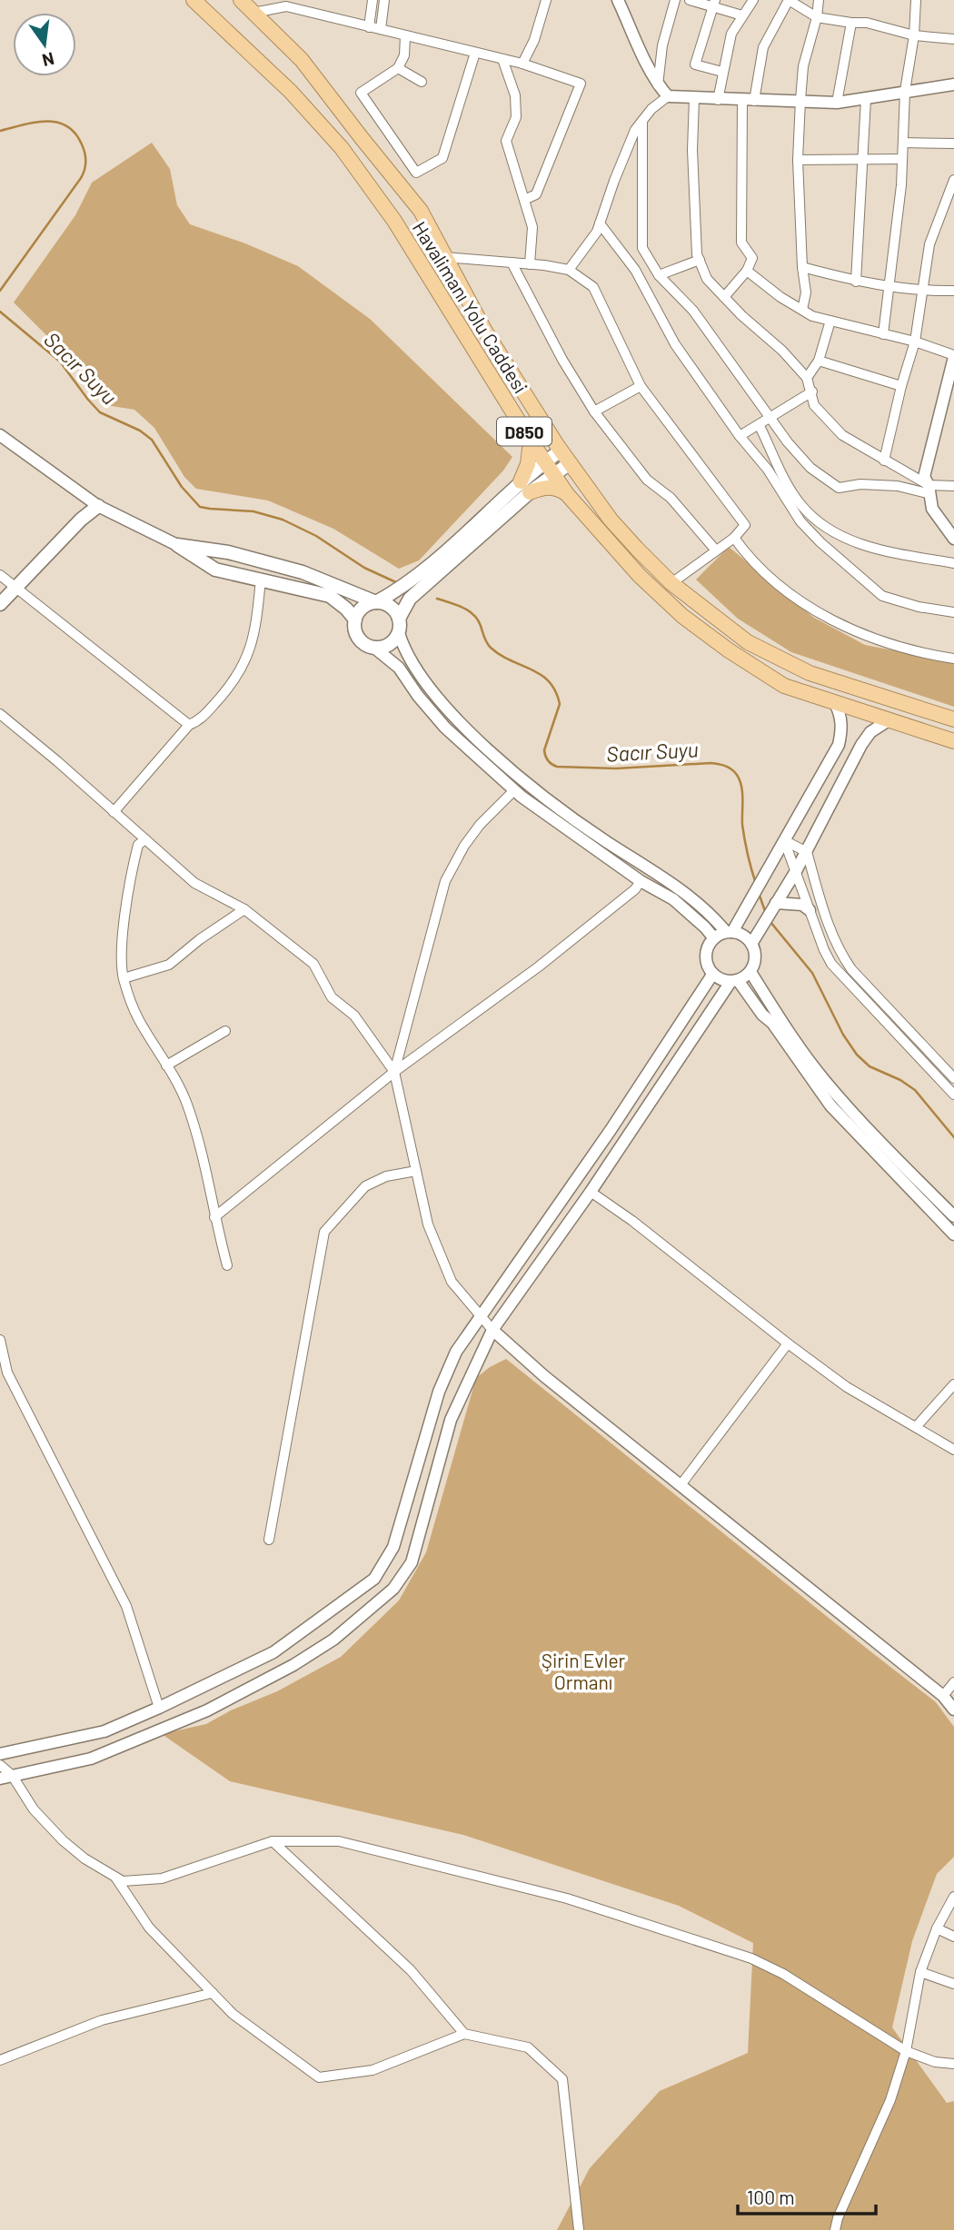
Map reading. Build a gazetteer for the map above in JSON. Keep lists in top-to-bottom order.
{
  "streets": {
    "highway": ["Havalimanı Yolu Caddesi", "D850"]
  },
  "water": ["Sacır Suyu"],
  "parks": ["Şirin Evler Ormanı"],
  "scale_bar": "100 m",
  "north": "bottom"
}
